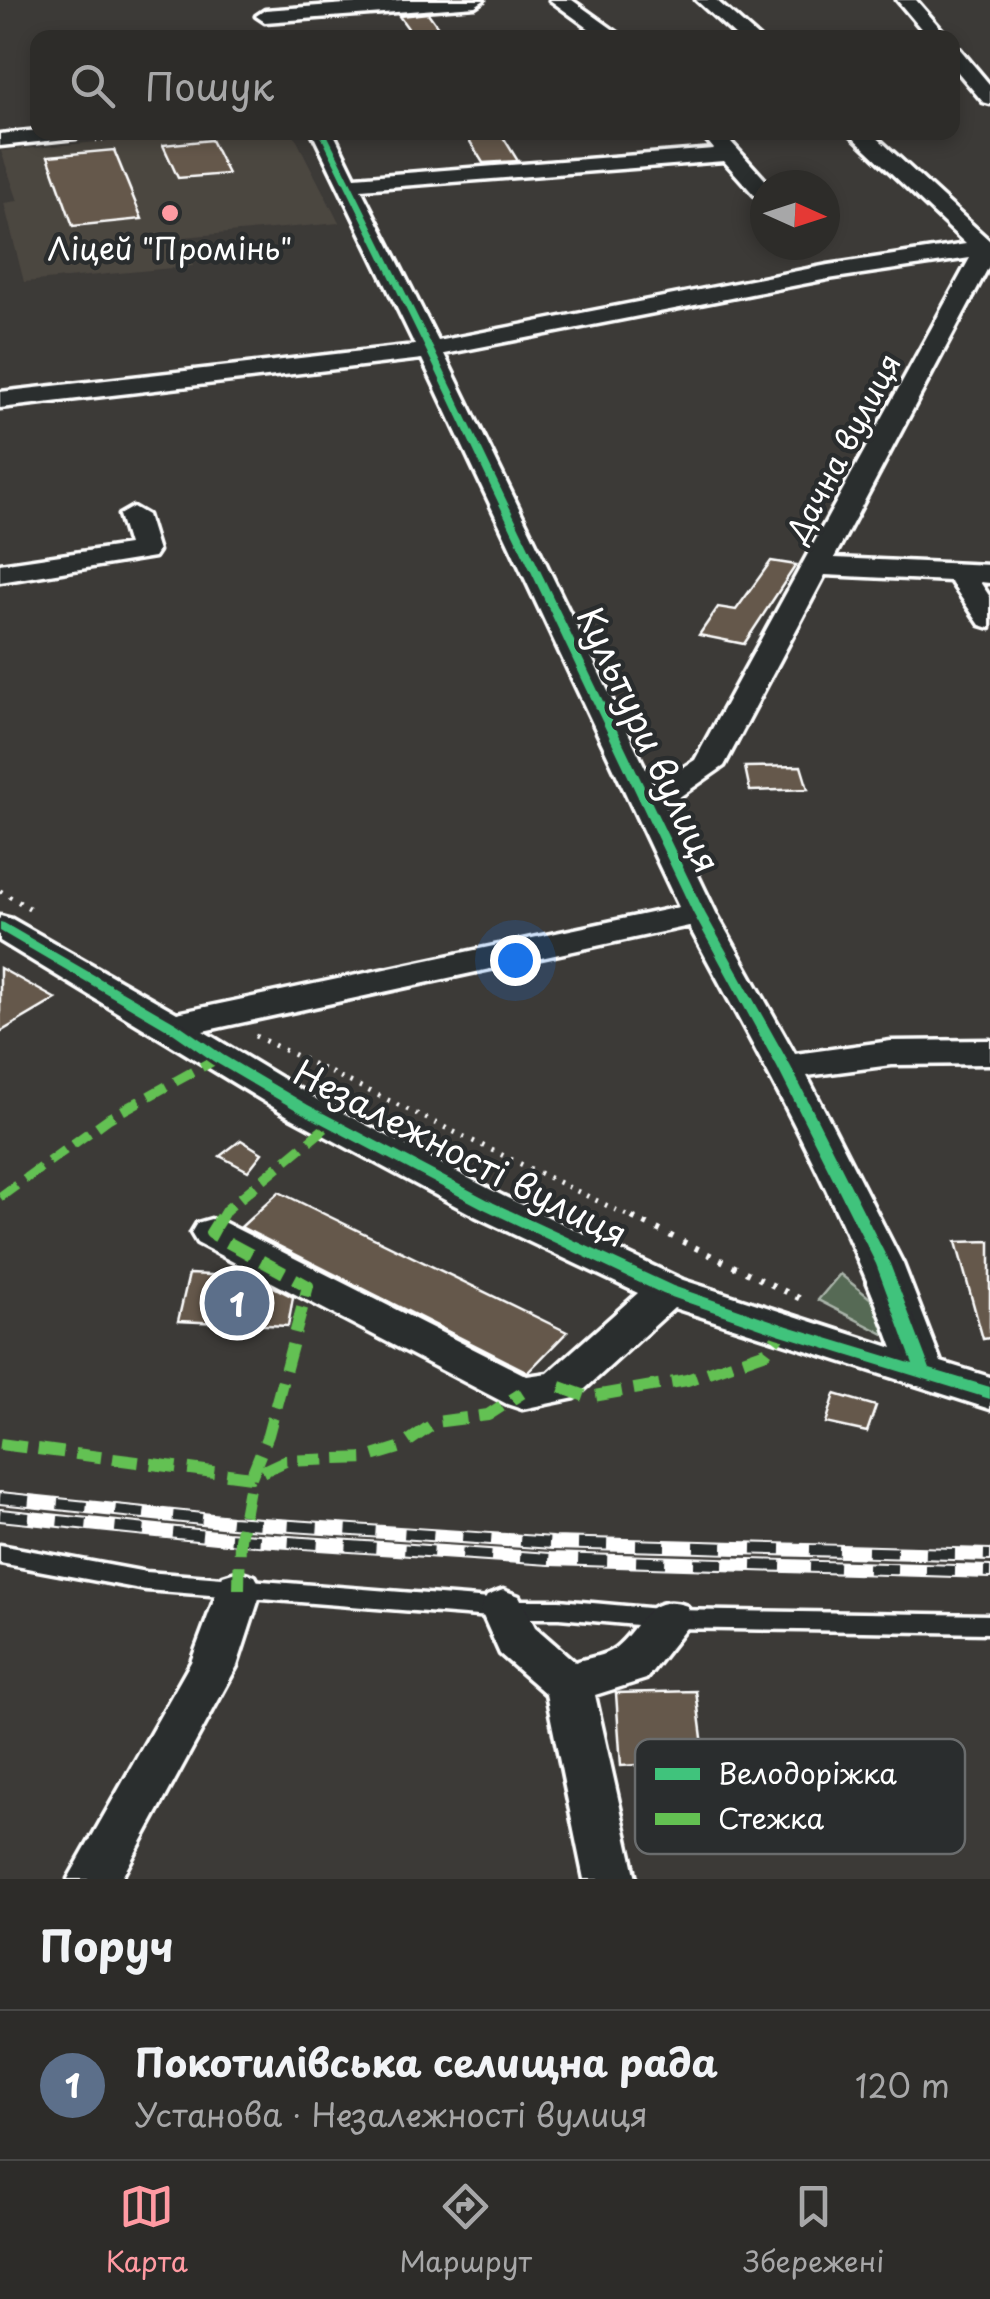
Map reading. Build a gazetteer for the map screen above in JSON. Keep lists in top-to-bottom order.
{
  "streets": {
    "street": ["Дачна вулиця", "Культури вулиця", "Незалежності вулиця"]
  },
  "crossings": [
    ["Дачна вулиця", "Культури вулиця"],
    ["Культури вулиця", "Незалежності вулиця"]
  ],
  "places": ["Ліцей \"Промінь\""],
  "legend": ["Велодоріжка", "Стежка"],
  "north": "right",
  "page": {
    "search": "Пошук",
    "pins": "1",
    "heading": "Поруч",
    "list": [
      {
        "mark": "1",
        "name": "Покотилівська селищна рада",
        "note": "Установа · Незалежності вулиця",
        "value": "120 m"
      }
    ],
    "nav": ["Карта", "Маршрут", "Збережені"]
  }
}
